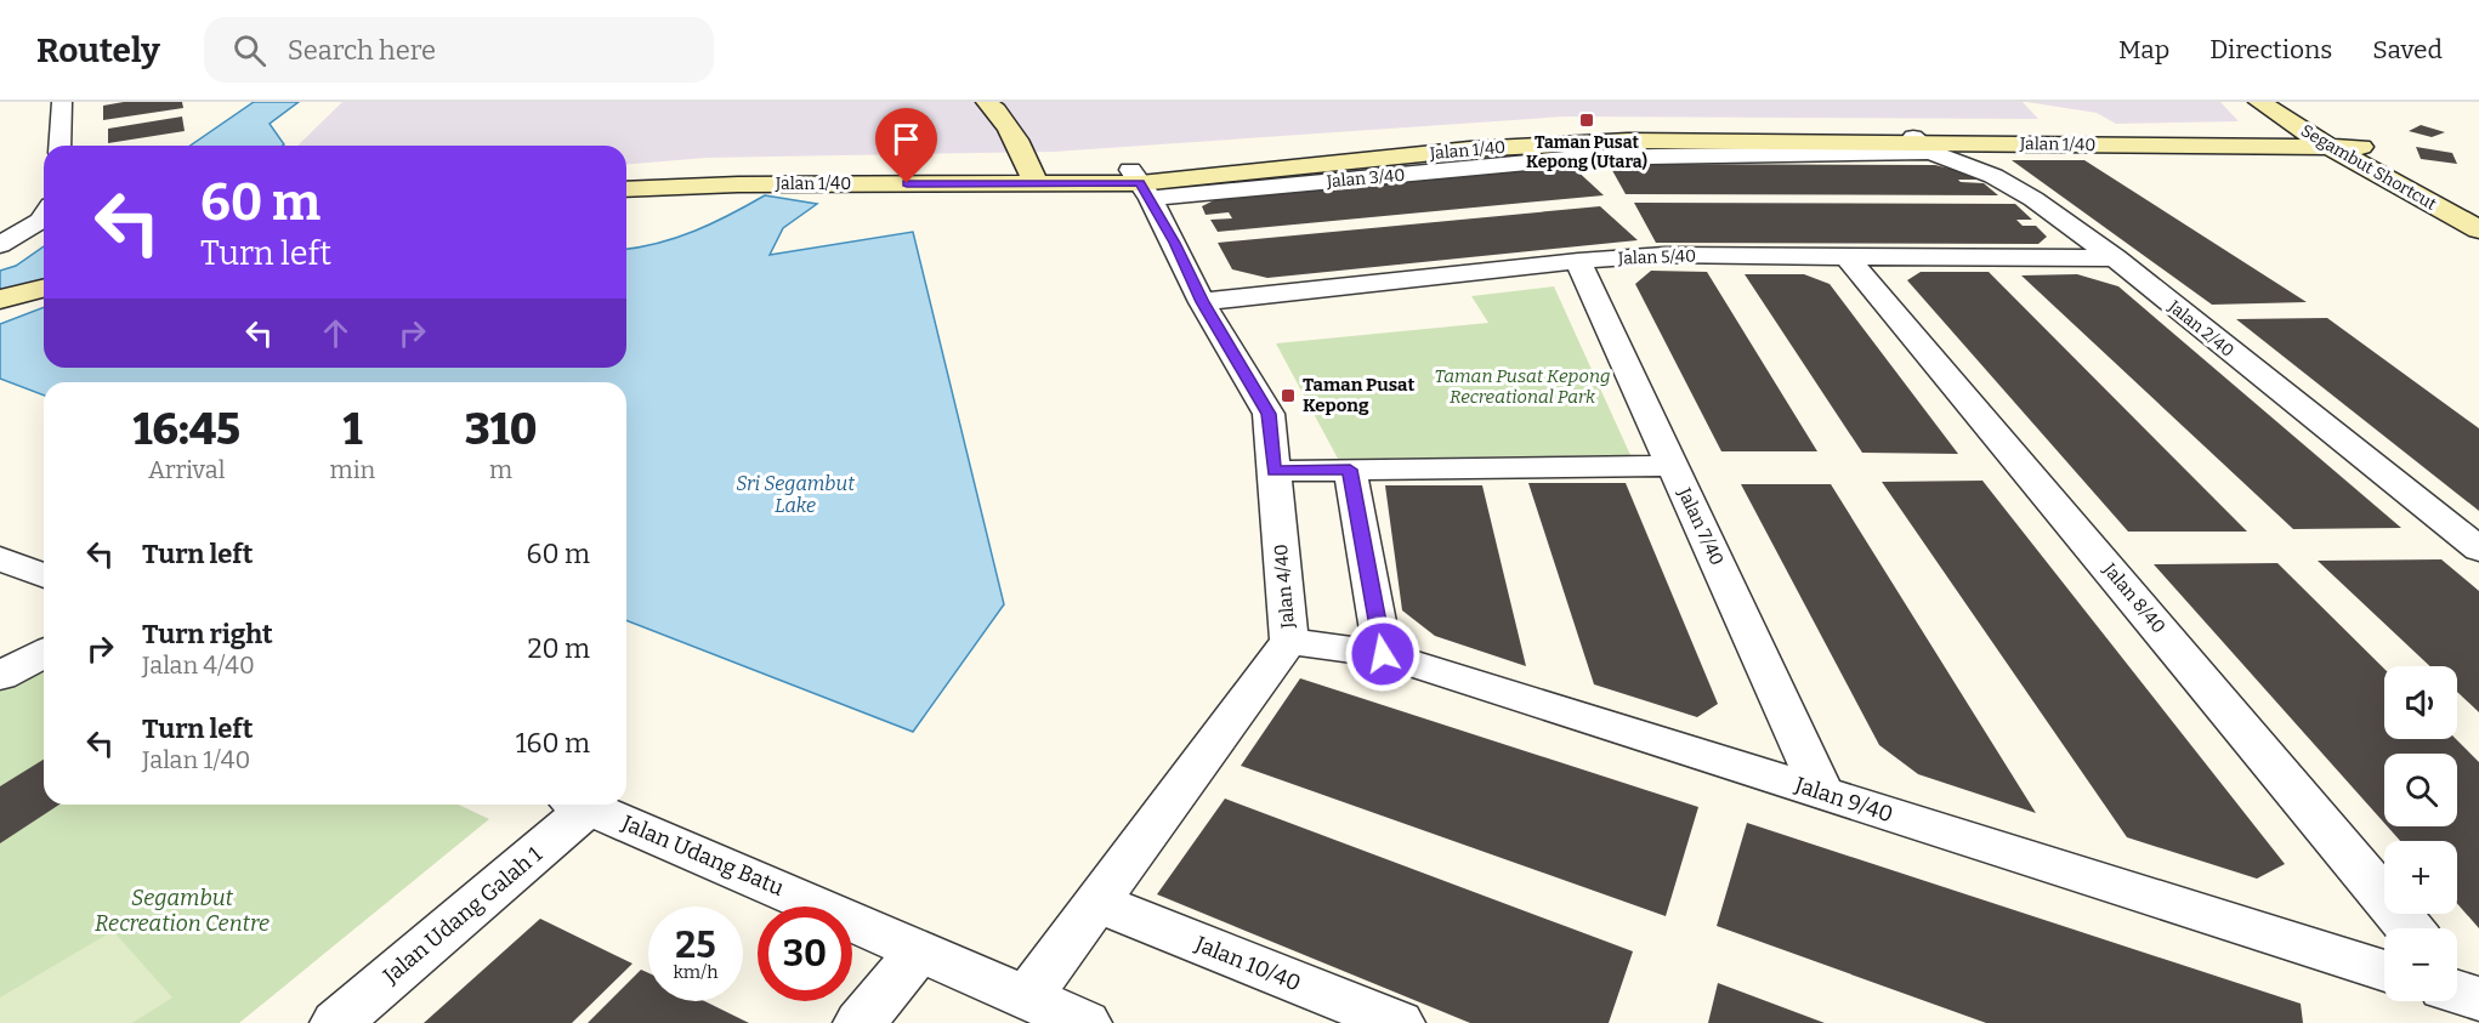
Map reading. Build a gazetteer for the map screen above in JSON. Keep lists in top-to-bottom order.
{
  "streets": {
    "main road": ["Jalan 1/40", "Segambut Shortcut"],
    "street": [
      "Jalan 5/40",
      "Jalan 2/40",
      "Jalan 7/40",
      "Jalan 4/40",
      "Jalan 8/40",
      "Jalan 9/40",
      "Jalan Udang Batu",
      "Jalan Udang Galah 1",
      "Jalan 10/40"
    ]
  },
  "crossings": [
    ["Jalan 1/40", "Segambut Shortcut"],
    ["Jalan 1/40", "Jalan 2/40"],
    ["Jalan 1/40", "Jalan 4/40"],
    ["Jalan 5/40", "Jalan 2/40"],
    ["Jalan 5/40", "Jalan 7/40"],
    ["Jalan 5/40", "Jalan 4/40"],
    ["Jalan 5/40", "Jalan 8/40"],
    ["Jalan 7/40", "Jalan 9/40"],
    ["Jalan 4/40", "Jalan 9/40"],
    ["Jalan 4/40", "Jalan 10/40"]
  ],
  "water": ["Sri Segambut Lake"],
  "parks": ["Taman Pusat Kepong Recreational Park", "Segambut Recreation Centre"],
  "places": {
    "transit": ["Taman Pusat Kepong (Utara)", "Taman Pusat Kepong"]
  },
  "page": {
    "header": "Routely",
    "search": "Search here",
    "nav": ["Map", "Directions", "Saved"],
    "turn": ["60 m", "Turn left"],
    "eta": [
      "16:45",
      "Arrival",
      "1",
      "min",
      "310",
      "m"
    ],
    "list": [
      {
        "name": "Turn left",
        "value": "60 m"
      },
      {
        "name": "Turn right",
        "note": "Jalan 4/40",
        "value": "20 m"
      },
      {
        "name": "Turn left",
        "note": "Jalan 1/40",
        "value": "160 m"
      }
    ],
    "map_buttons": ["+", "−"],
    "speed": "25 km/h",
    "limit": "30"
  }
}
